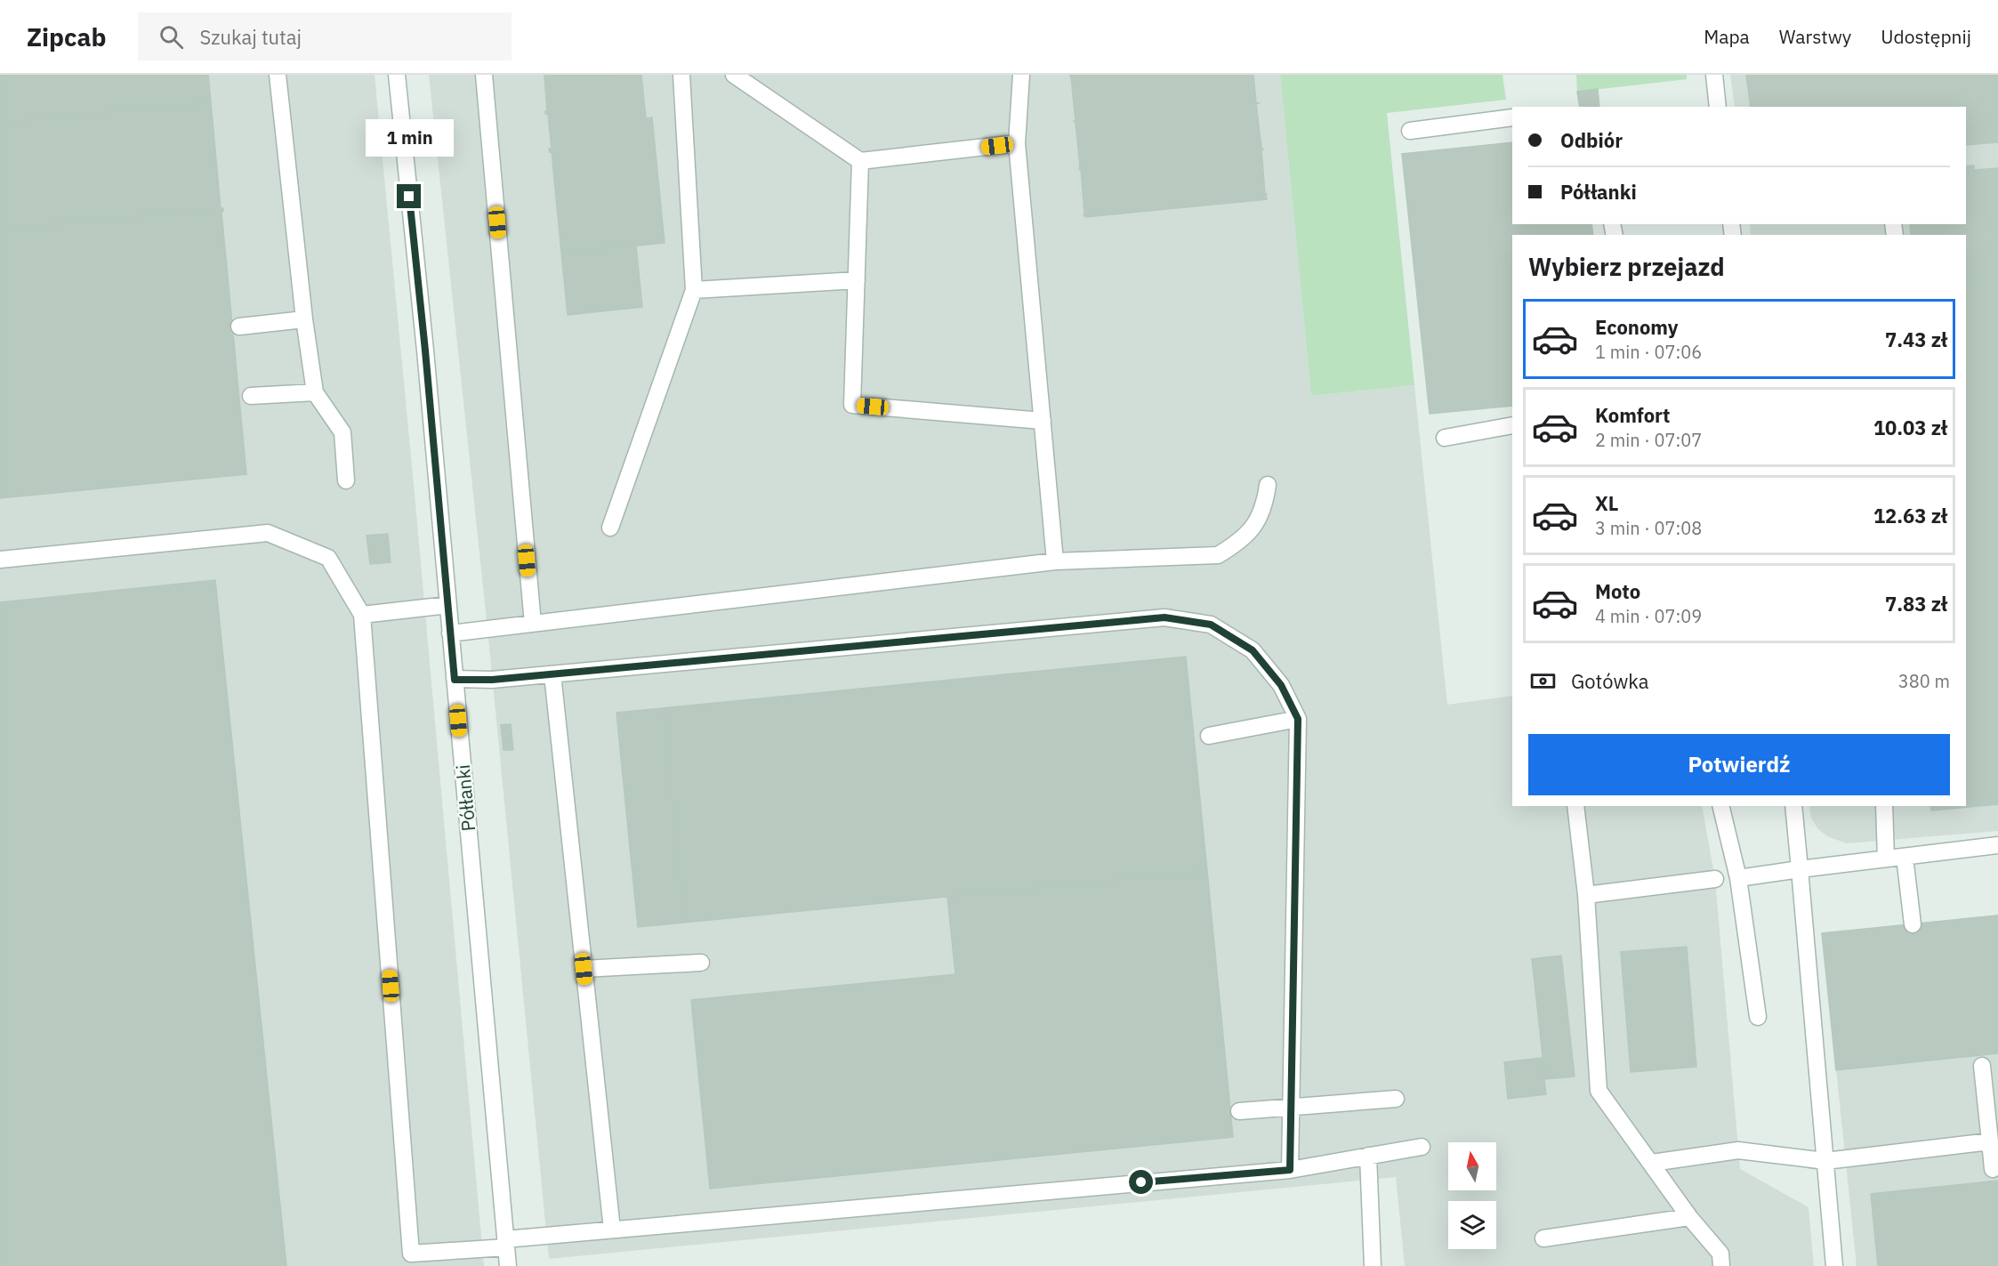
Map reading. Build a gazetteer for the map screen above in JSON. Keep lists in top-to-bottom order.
{
  "streets": {
    "street": ["Półłanki"]
  },
  "north": "top",
  "page": {
    "header": "Zipcab",
    "search": "Szukaj tutaj",
    "nav": ["Mapa", "Warstwy", "Udostępnij"],
    "banner": ["Odbiór", "Półłanki"],
    "bubble": "1 min",
    "heading": "Wybierz przejazd",
    "list": [
      {
        "name": "Economy",
        "note": "1 min · 07:06",
        "value": "7.43 zł"
      },
      {
        "name": "Komfort",
        "note": "2 min · 07:07",
        "value": "10.03 zł"
      },
      {
        "name": "XL",
        "note": "3 min · 07:08",
        "value": "12.63 zł"
      },
      {
        "name": "Moto",
        "note": "4 min · 07:09",
        "value": "7.83 zł"
      }
    ],
    "pay": ["Gotówka", "380 m"],
    "buttons": "Potwierdź"
  }
}
